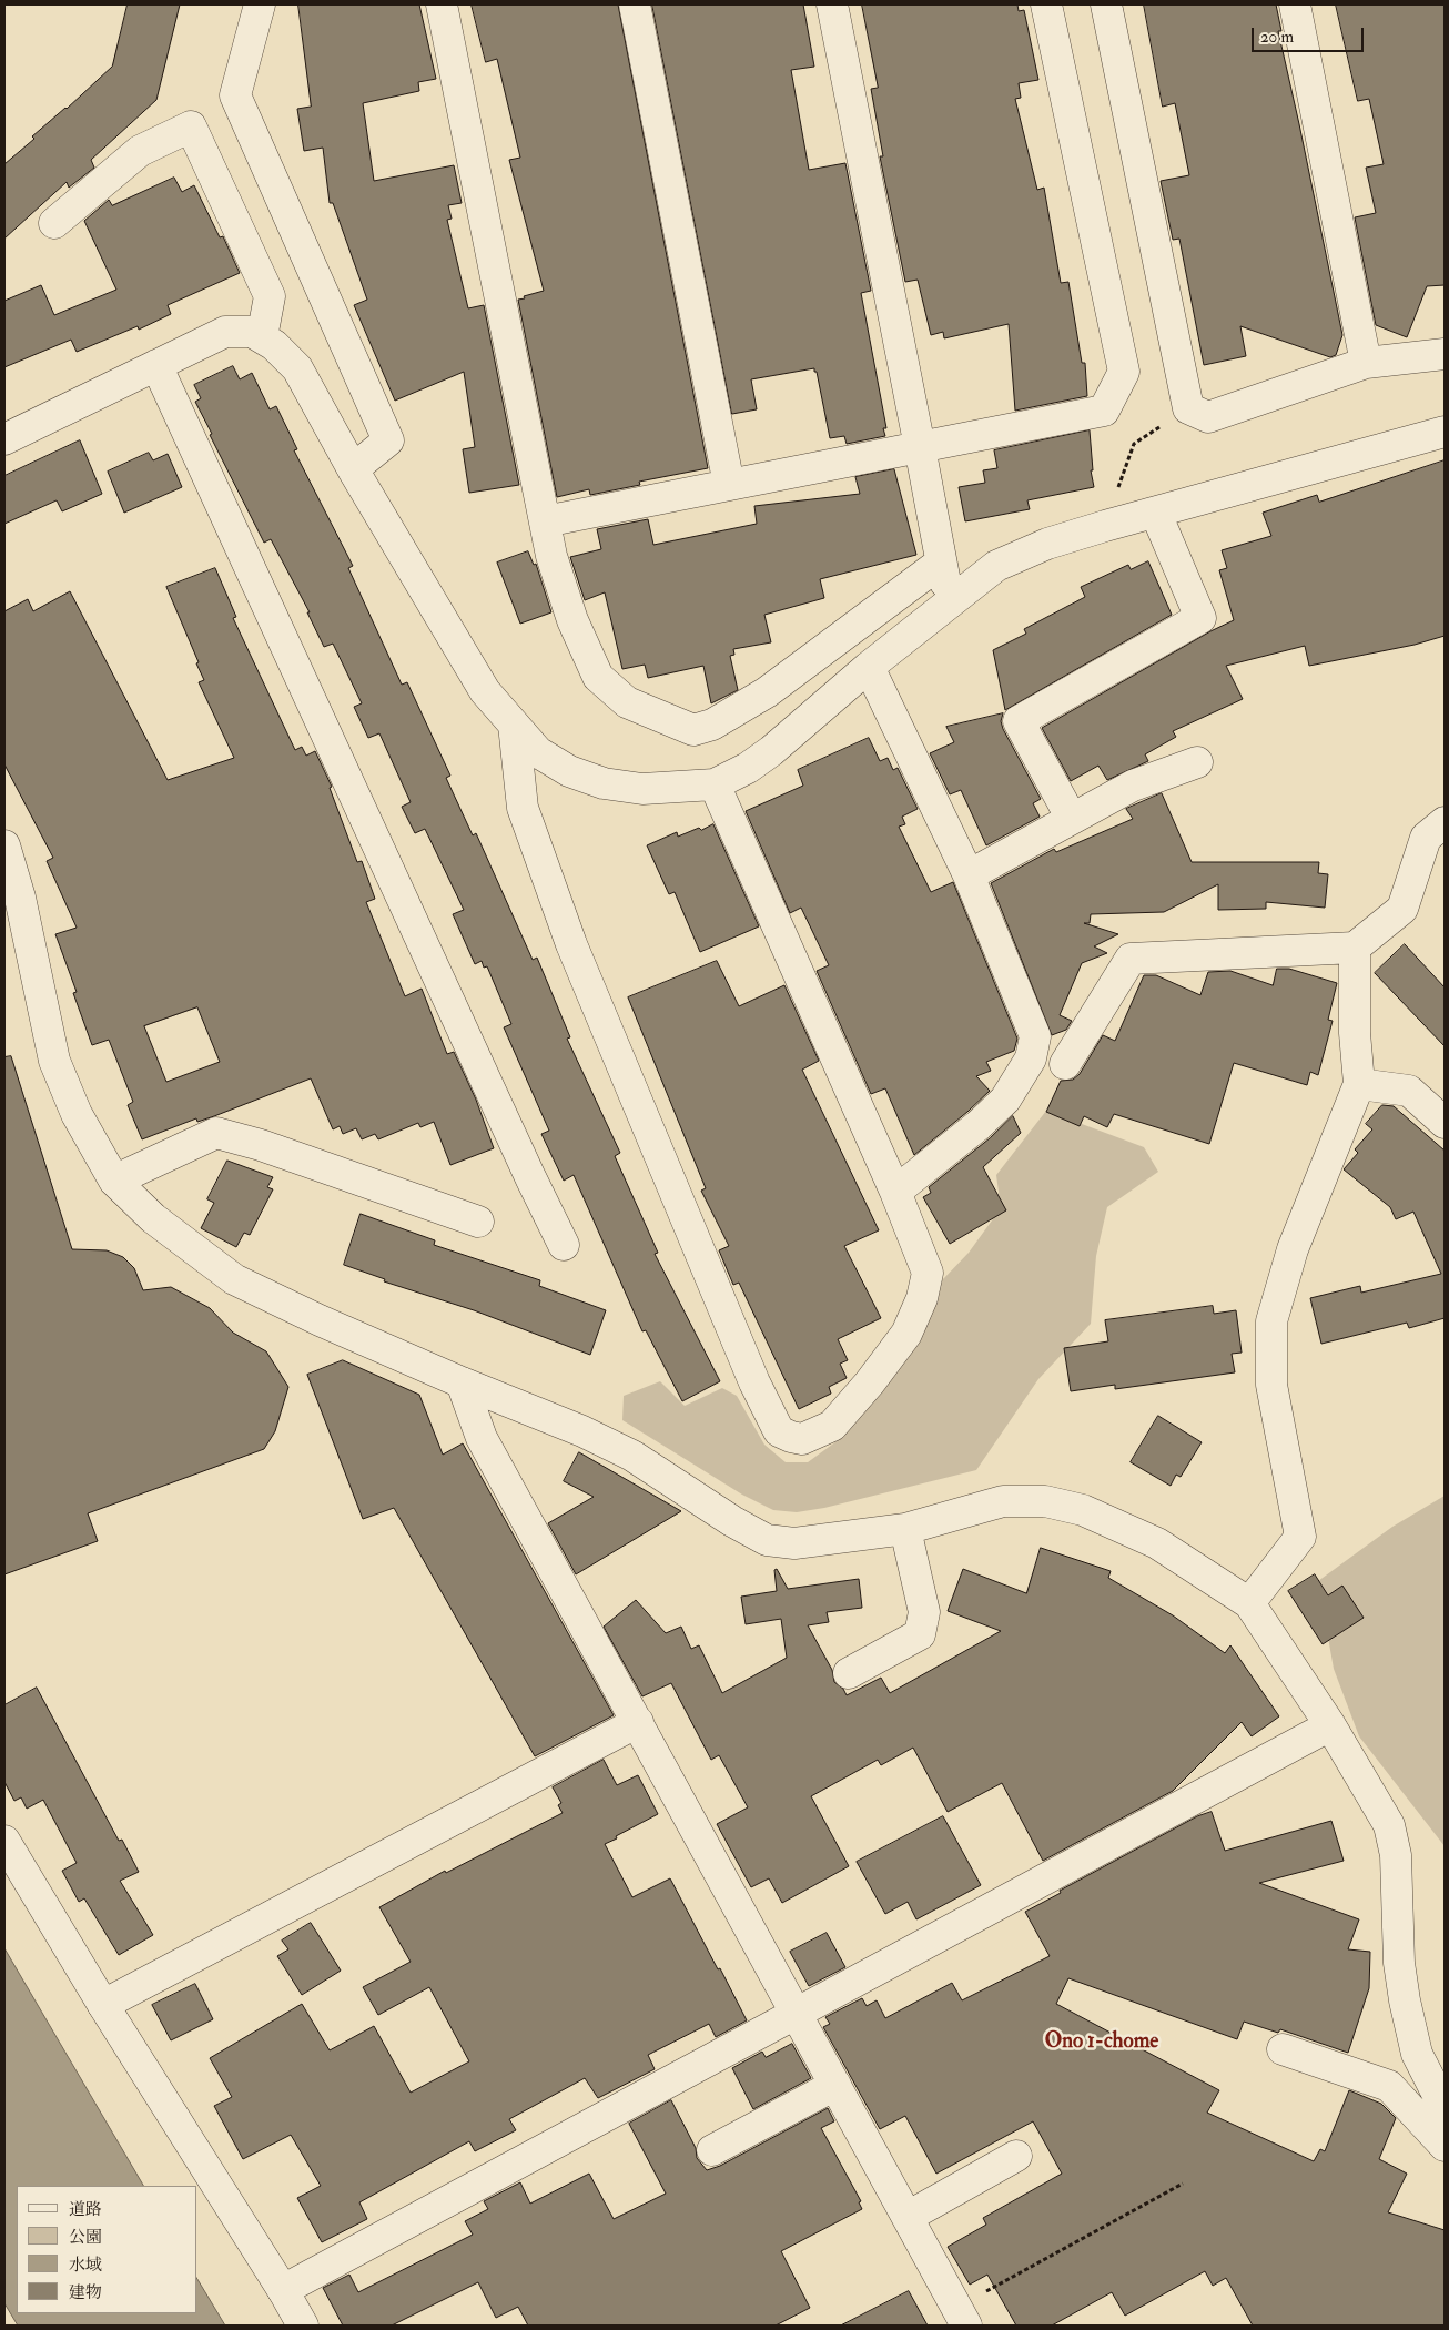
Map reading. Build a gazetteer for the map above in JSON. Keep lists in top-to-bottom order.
{
  "districts": ["Ono 1-chome"],
  "legend": [
    "道路",
    "公園",
    "水域",
    "建物"
  ],
  "scale_bar": "20 m"
}
